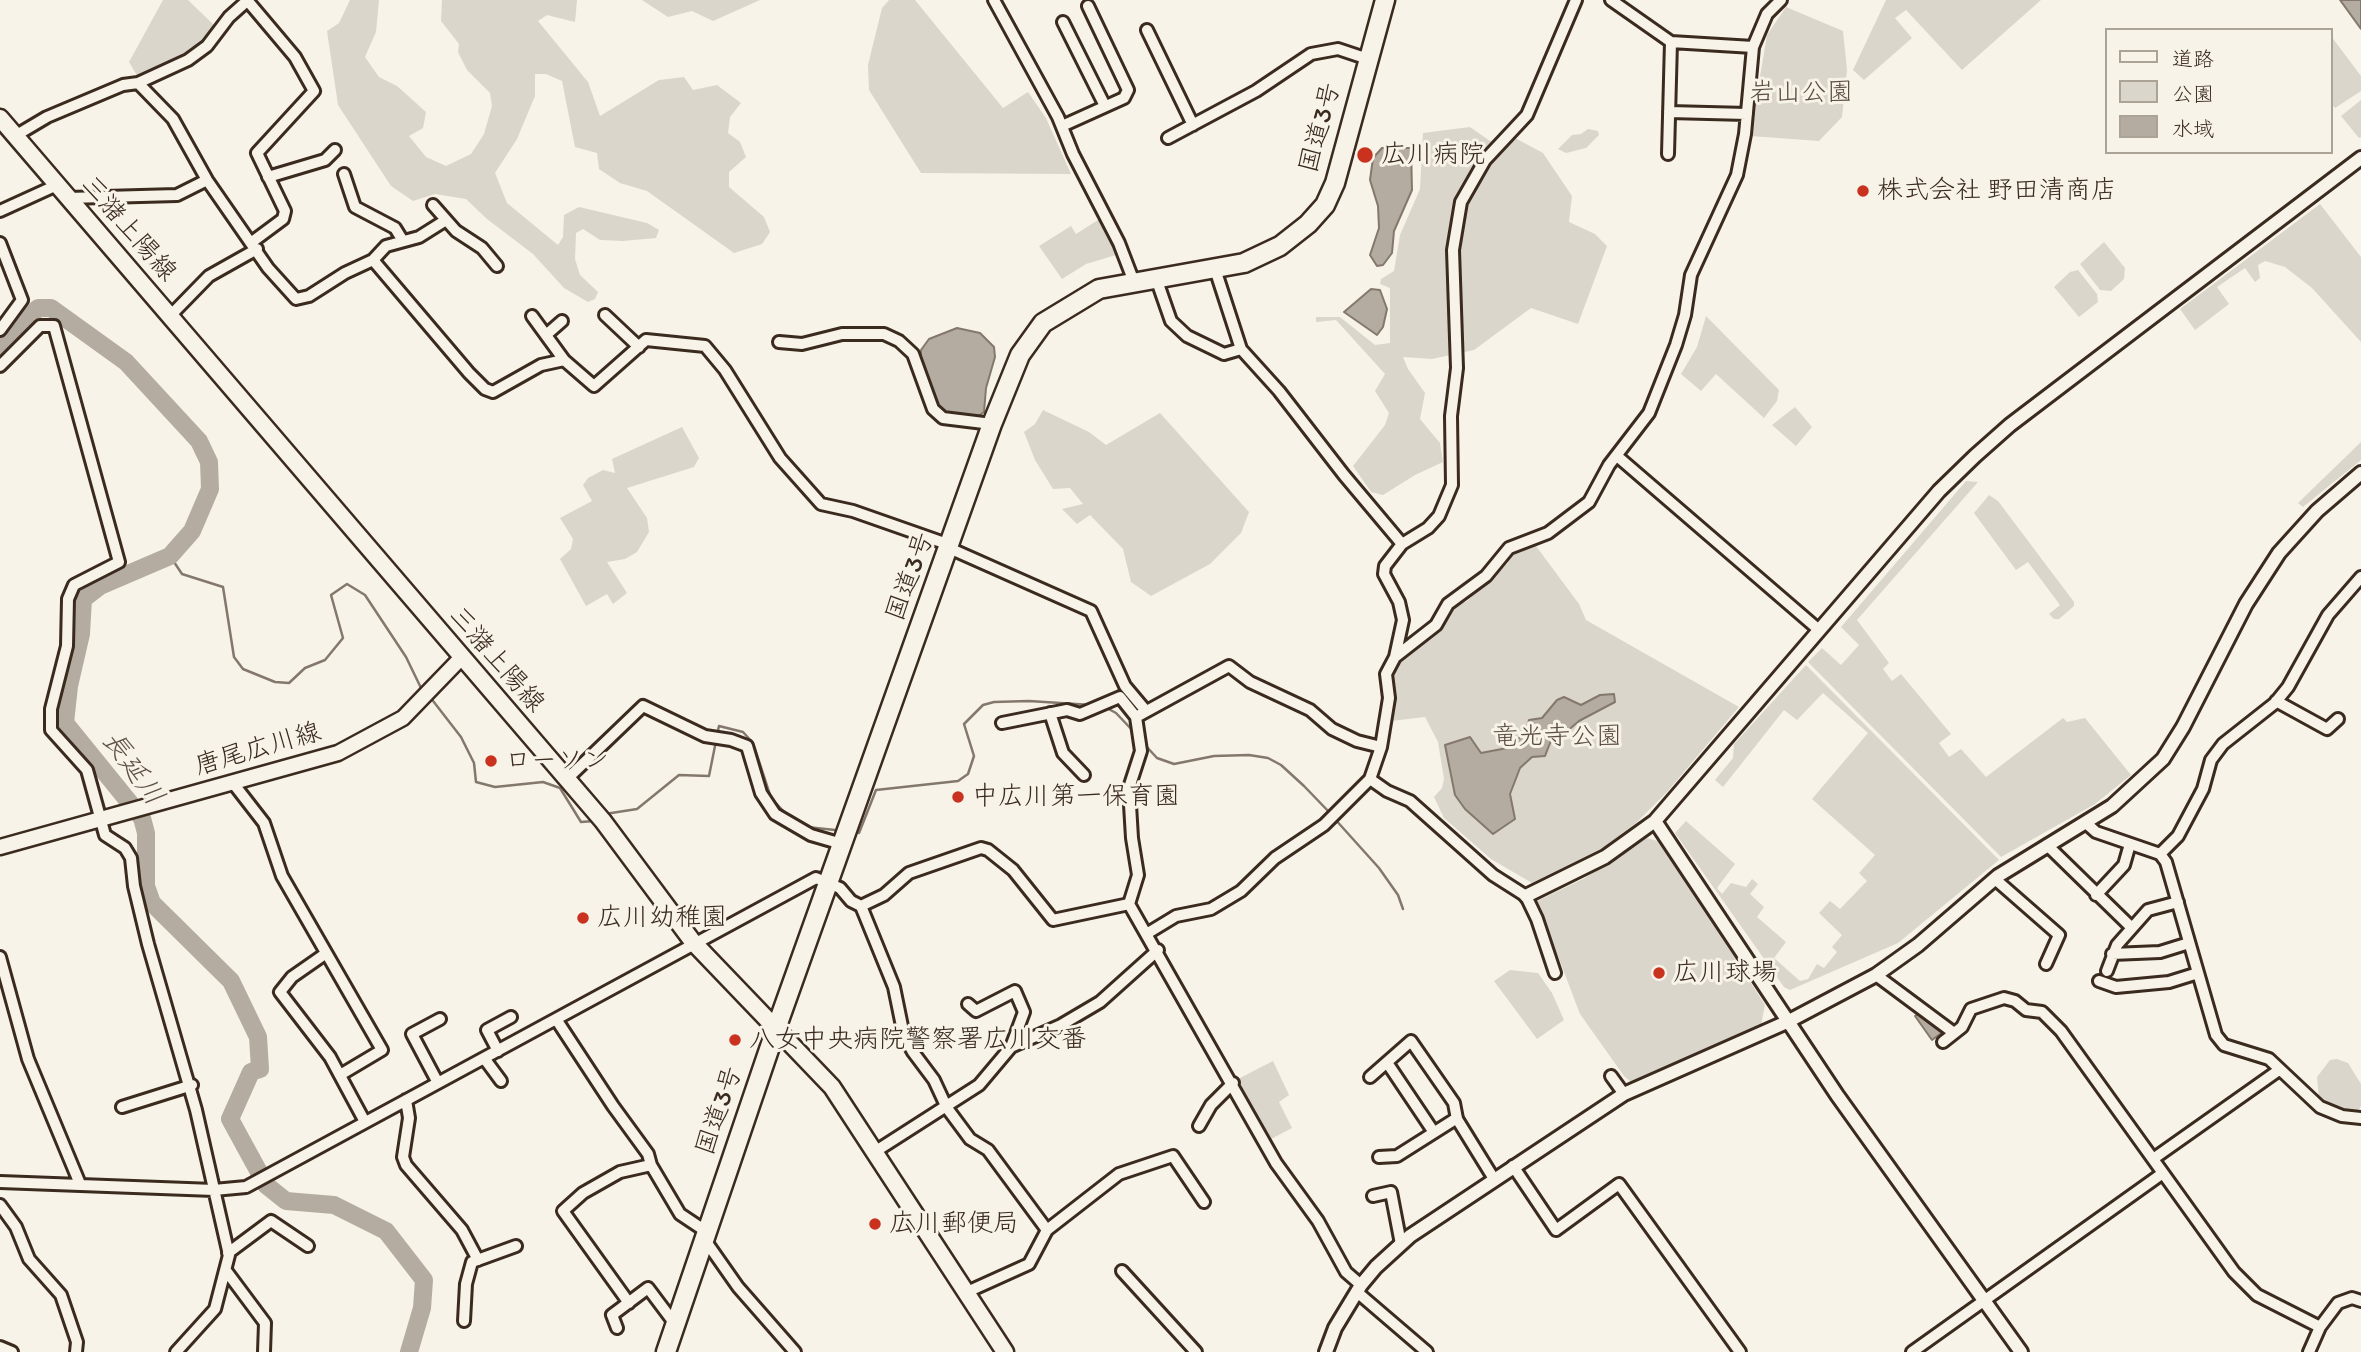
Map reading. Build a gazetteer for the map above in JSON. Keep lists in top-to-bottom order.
{
  "streets": {
    "highway": ["国道3号"],
    "main road": ["三潴上陽線", "唐尾広川線"]
  },
  "crossings": [
    ["国道3号", "三潴上陽線"],
    ["三潴上陽線", "唐尾広川線"]
  ],
  "water": ["長延川"],
  "parks": ["岩山公園", "竜光寺公園"],
  "places": [
    "広川病院",
    "株式会社 野田清商店",
    "ローソン",
    "中広川第一保育園",
    "広川幼稚園",
    "広川球場",
    "八女中央病院警察署広川交番",
    "広川郵便局"
  ],
  "legend": ["道路", "公園", "水域"]
}
